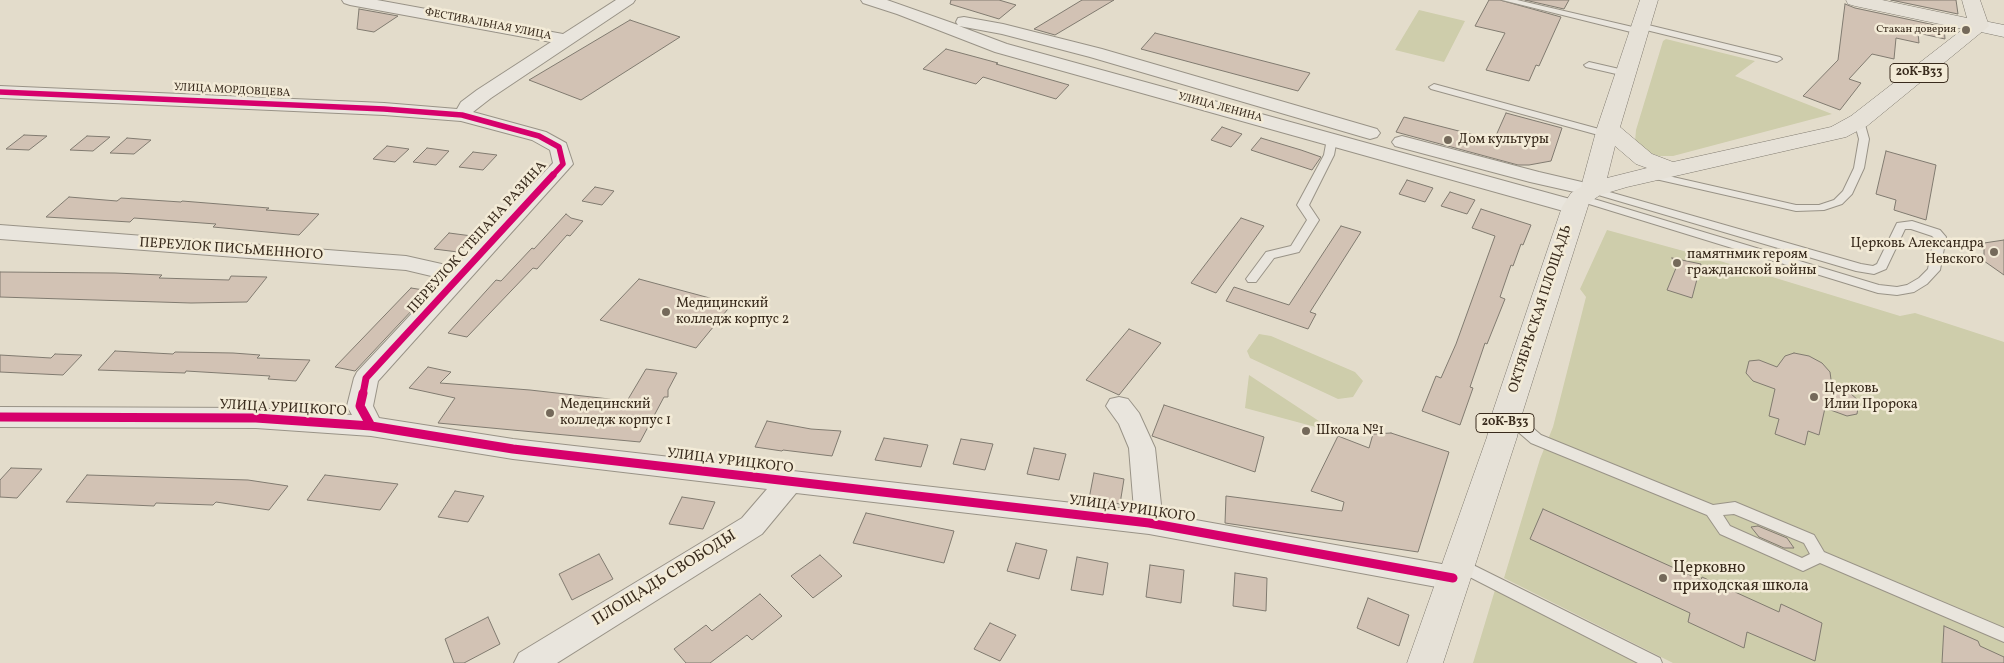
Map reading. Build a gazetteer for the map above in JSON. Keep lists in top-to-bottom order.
{
  "streets": {
    "main road": ["20К-В33", "ОКТЯБРЬСКАЯ ПЛОЩАДЬ"],
    "street": [
      "ФЕСТИВАЛЬНАЯ УЛИЦА",
      "УЛИЦА МОРДОВЦЕВА",
      "УЛИЦА ЛЕНИНА",
      "ПЕРЕУЛОК СТЕПАНА РАЗИНА",
      "ПЕРЕУЛОК ПИСЬМЕННОГО",
      "УЛИЦА УРИЦКОГО",
      "ПЛОЩАДЬ СВОБОДЫ"
    ]
  },
  "crossings": [
    ["20К-В33", "УЛИЦА ЛЕНИНА"],
    ["20К-В33", "ОКТЯБРЬСКАЯ ПЛОЩАДЬ"],
    ["УЛИЦА МОРДОВЦЕВА", "ПЕРЕУЛОК СТЕПАНА РАЗИНА"],
    ["УЛИЦА ЛЕНИНА", "ОКТЯБРЬСКАЯ ПЛОЩАДЬ"],
    ["ПЕРЕУЛОК СТЕПАНА РАЗИНА", "ПЕРЕУЛОК ПИСЬМЕННОГО"],
    ["ПЕРЕУЛОК СТЕПАНА РАЗИНА", "УЛИЦА УРИЦКОГО"],
    ["ОКТЯБРЬСКАЯ ПЛОЩАДЬ", "УЛИЦА УРИЦКОГО"],
    ["УЛИЦА УРИЦКОГО", "ПЛОЩАДЬ СВОБОДЫ"]
  ],
  "places": [
    "Стакан доверия",
    "Дом культуры",
    "Церковь Александра Невского",
    "памятнмик героям гражданской войны",
    "Медицинский колледж корпус 2",
    "Церковь Илии Пророка",
    "Медецинский колледж корпус 1",
    "Школа №1",
    "Церковно приходская школа"
  ]
}
